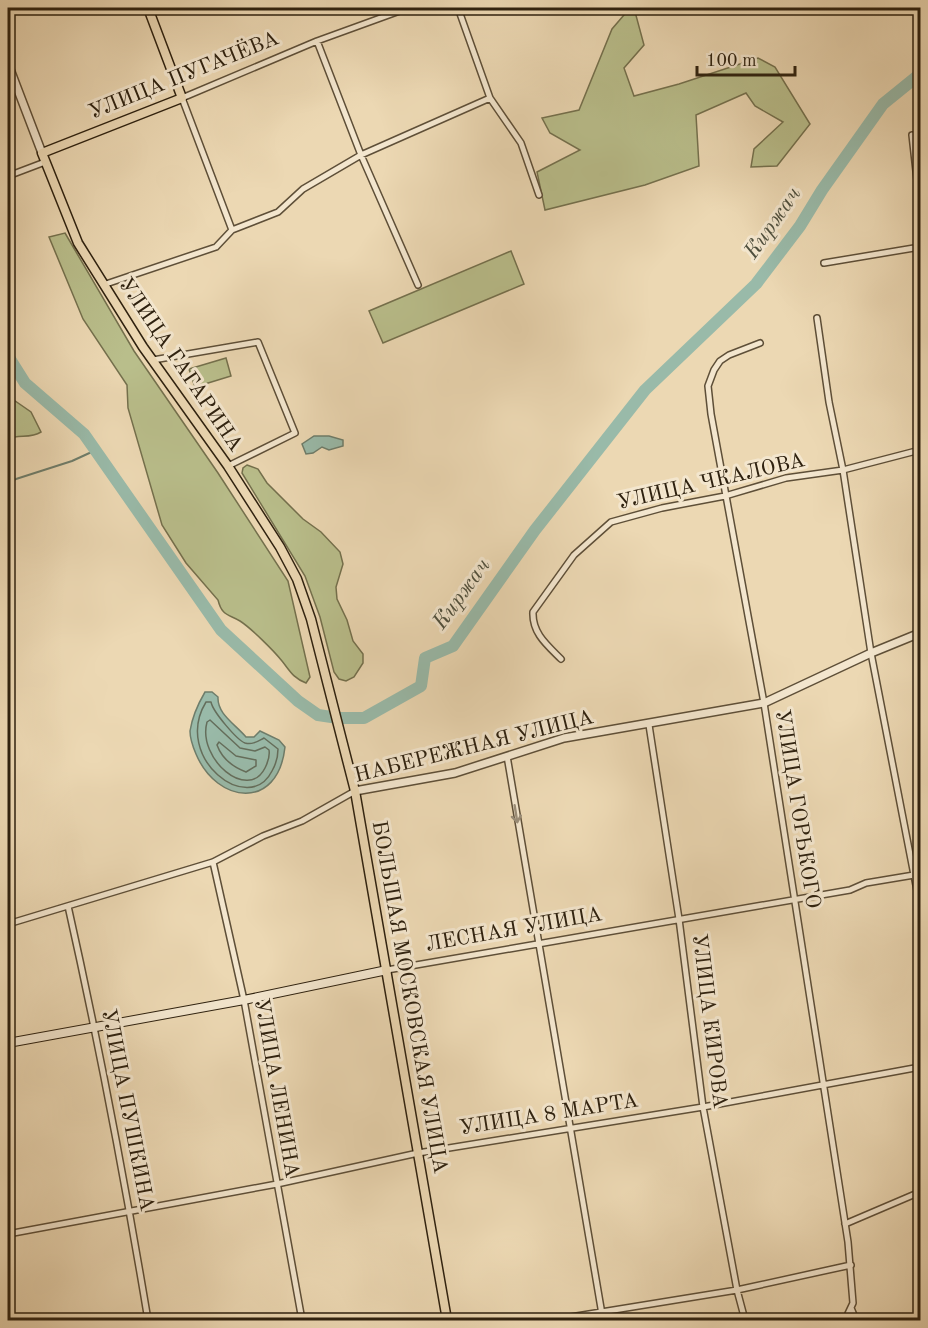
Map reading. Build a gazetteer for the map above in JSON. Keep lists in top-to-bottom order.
{
  "streets": {
    "main road": [
      "УЛИЦА ПУГАЧЁВА",
      "УЛИЦА ГАГАРИНА",
      "ЛЕСНАЯ УЛИЦА",
      "БОЛЬШАЯ МОСКОВСКАЯ УЛИЦА"
    ],
    "street": [
      "УЛИЦА ЧКАЛОВА",
      "НАБЕРЕЖНАЯ УЛИЦА",
      "УЛИЦА ГОРЬКОГО",
      "УЛИЦА КИРОВА",
      "УЛИЦА ЛЕНИНА",
      "УЛИЦА ПУШКИНА",
      "УЛИЦА 8 МАРТА"
    ]
  },
  "crossings": [
    ["УЛИЦА ПУГАЧЁВА", "УЛИЦА ГАГАРИНА"],
    ["УЛИЦА ГАГАРИНА", "БОЛЬШАЯ МОСКОВСКАЯ УЛИЦА"],
    ["УЛИЦА ЧКАЛОВА", "УЛИЦА ГОРЬКОГО"],
    ["НАБЕРЕЖНАЯ УЛИЦА", "УЛИЦА ГОРЬКОГО"],
    ["НАБЕРЕЖНАЯ УЛИЦА", "БОЛЬШАЯ МОСКОВСКАЯ УЛИЦА"],
    ["НАБЕРЕЖНАЯ УЛИЦА", "УЛИЦА КИРОВА"],
    ["НАБЕРЕЖНАЯ УЛИЦА", "УЛИЦА ЛЕНИНА"],
    ["НАБЕРЕЖНАЯ УЛИЦА", "УЛИЦА ПУШКИНА"],
    ["УЛИЦА ГОРЬКОГО", "ЛЕСНАЯ УЛИЦА"],
    ["УЛИЦА ГОРЬКОГО", "УЛИЦА 8 МАРТА"],
    ["ЛЕСНАЯ УЛИЦА", "БОЛЬШАЯ МОСКОВСКАЯ УЛИЦА"],
    ["ЛЕСНАЯ УЛИЦА", "УЛИЦА КИРОВА"],
    ["ЛЕСНАЯ УЛИЦА", "УЛИЦА ЛЕНИНА"],
    ["ЛЕСНАЯ УЛИЦА", "УЛИЦА ПУШКИНА"],
    ["БОЛЬШАЯ МОСКОВСКАЯ УЛИЦА", "УЛИЦА 8 МАРТА"],
    ["УЛИЦА КИРОВА", "УЛИЦА 8 МАРТА"],
    ["УЛИЦА ЛЕНИНА", "УЛИЦА 8 МАРТА"],
    ["УЛИЦА ПУШКИНА", "УЛИЦА 8 МАРТА"]
  ],
  "water": ["Киржач"],
  "scale_bar": "100 m"
}
